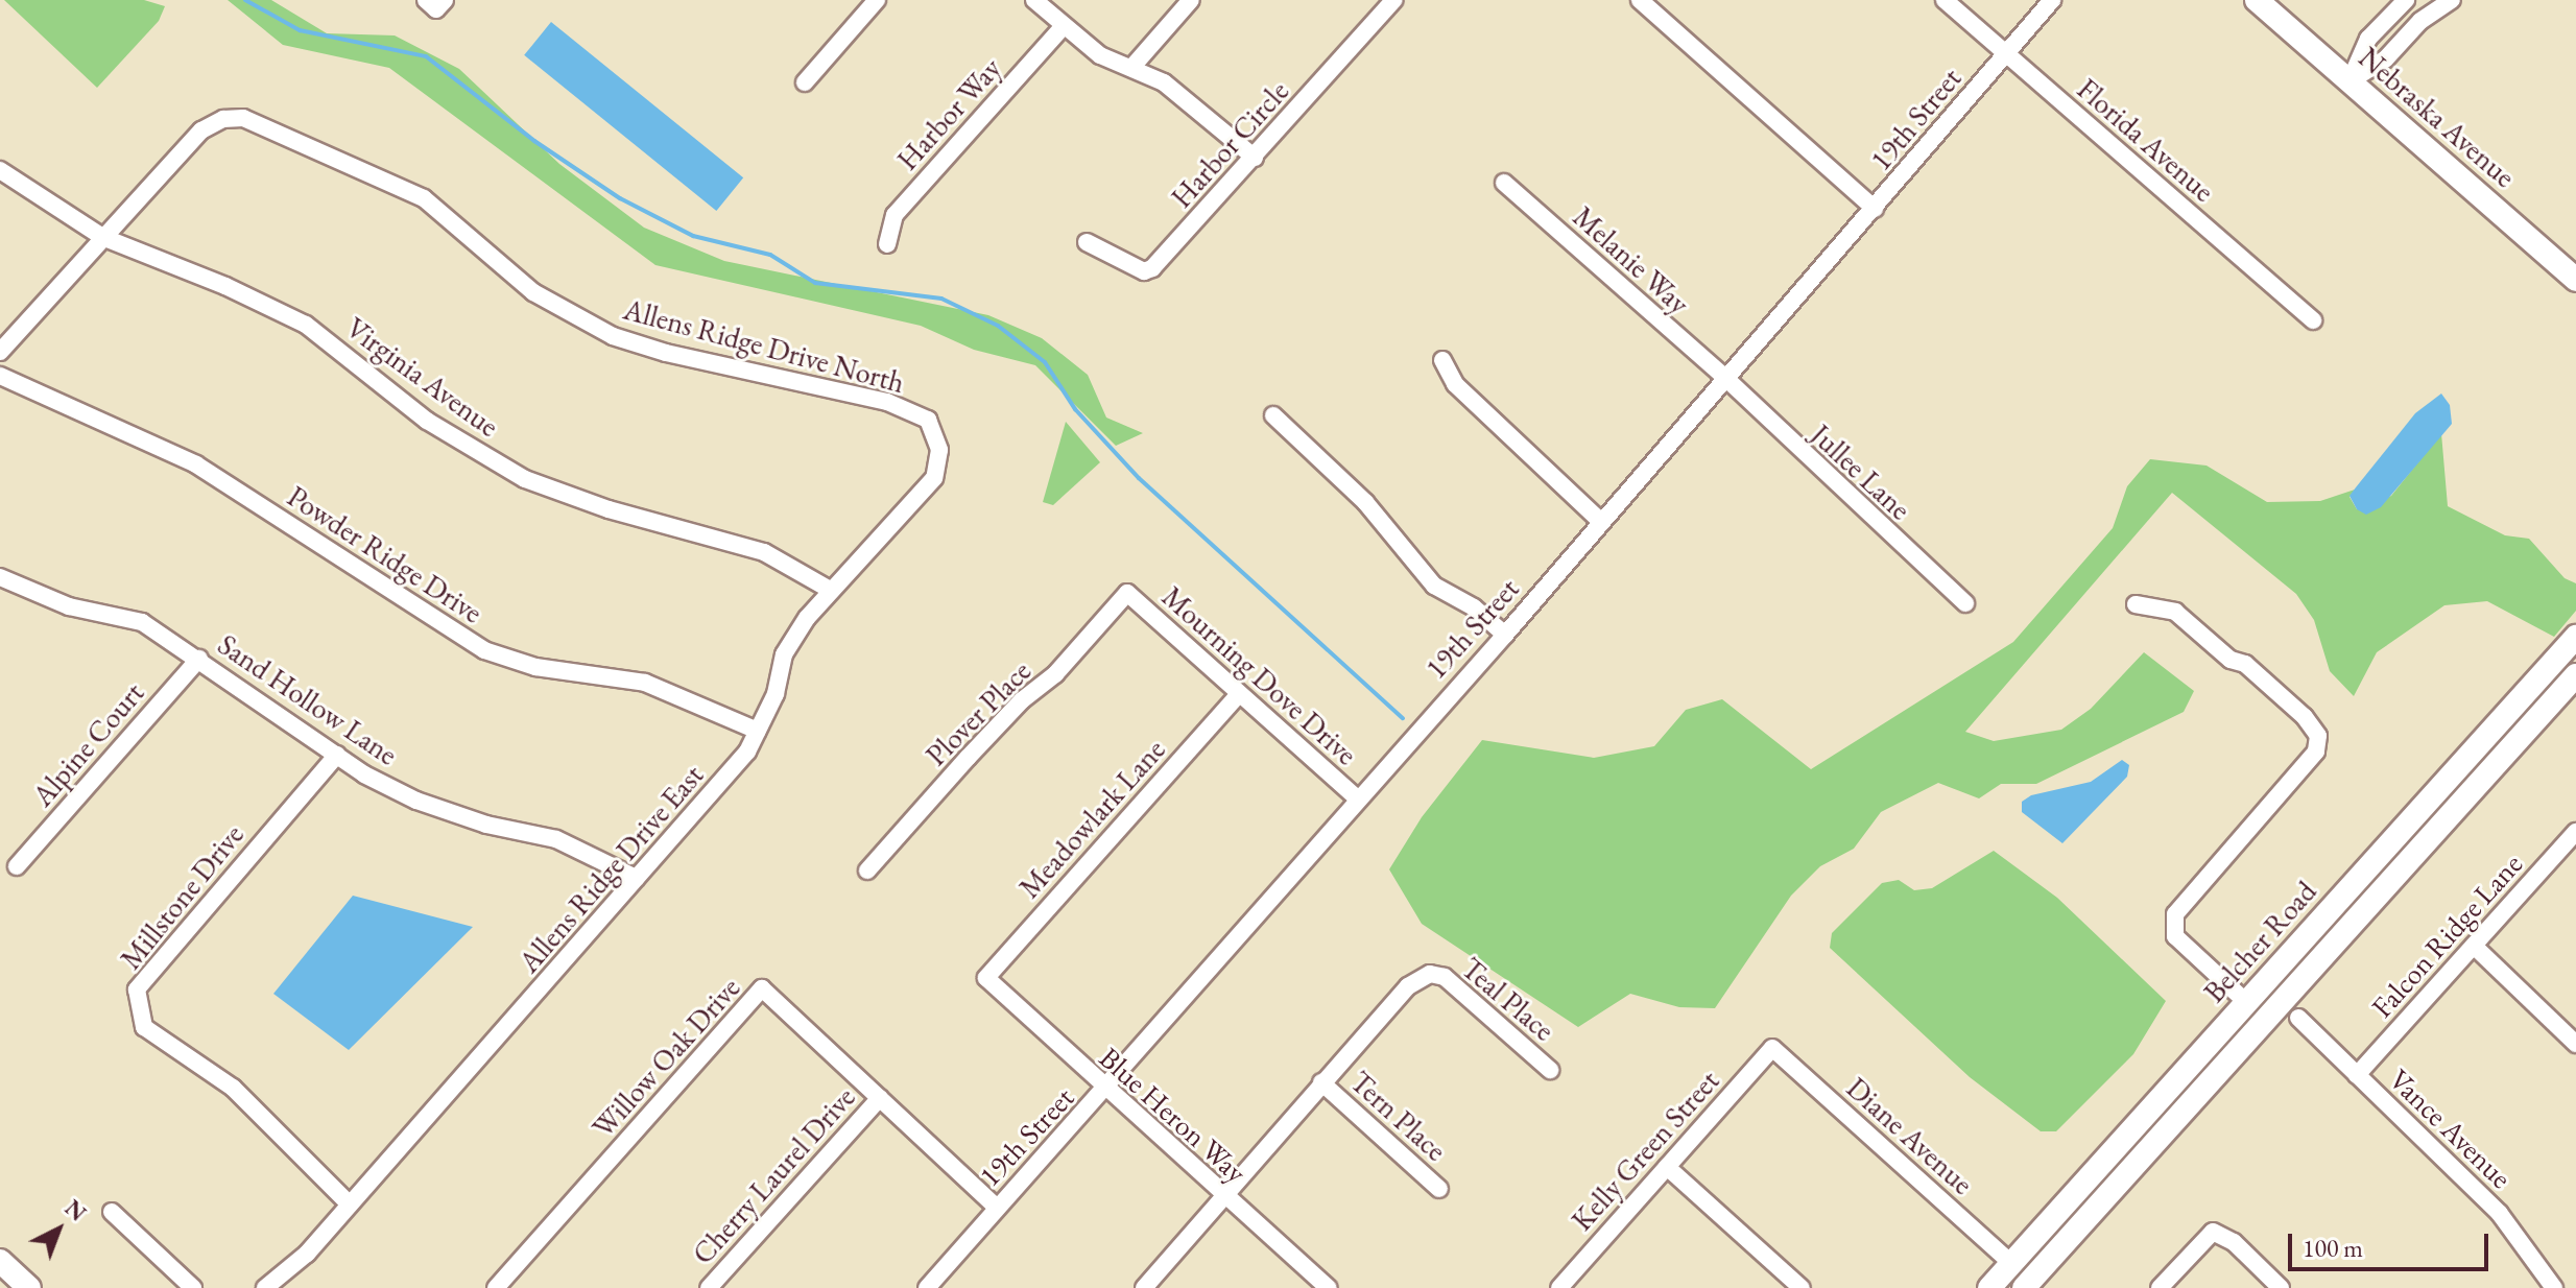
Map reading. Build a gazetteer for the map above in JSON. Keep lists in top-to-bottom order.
{
  "streets": {
    "main road": ["Nebraska Avenue", "Belcher Road"],
    "street": [
      "Harbor Way",
      "19th Street",
      "Florida Avenue",
      "Harbor Circle",
      "Melanie Way",
      "Allens Ridge Drive North",
      "Virginia Avenue",
      "Jullee Lane",
      "Powder Ridge Drive",
      "Mourning Dove Drive",
      "Sand Hollow Lane",
      "Plover Place",
      "Alpine Court",
      "Meadowlark Lane",
      "Allens Ridge Drive East",
      "Millstone Drive",
      "Falcon Ridge Lane",
      "Teal Place",
      "Willow Oak Drive",
      "Blue Heron Way",
      "Tern Place",
      "Vance Avenue",
      "Diane Avenue",
      "Kelly Green Street",
      "Cherry Laurel Drive"
    ]
  },
  "crossings": [
    ["19th Street", "Florida Avenue"],
    ["19th Street", "Melanie Way"],
    ["19th Street", "Jullee Lane"],
    ["19th Street", "Mourning Dove Drive"],
    ["19th Street", "Willow Oak Drive"],
    ["19th Street", "Blue Heron Way"],
    ["Melanie Way", "Jullee Lane"],
    ["Allens Ridge Drive North", "Virginia Avenue"],
    ["Allens Ridge Drive North", "Allens Ridge Drive East"],
    ["Virginia Avenue", "Allens Ridge Drive East"],
    ["Powder Ridge Drive", "Allens Ridge Drive East"],
    ["Mourning Dove Drive", "Plover Place"],
    ["Mourning Dove Drive", "Meadowlark Lane"],
    ["Sand Hollow Lane", "Alpine Court"],
    ["Sand Hollow Lane", "Allens Ridge Drive East"],
    ["Sand Hollow Lane", "Millstone Drive"],
    ["Meadowlark Lane", "Blue Heron Way"],
    ["Allens Ridge Drive East", "Millstone Drive"],
    ["Falcon Ridge Lane", "Vance Avenue"],
    ["Belcher Road", "Diane Avenue"],
    ["Teal Place", "Tern Place"],
    ["Willow Oak Drive", "Cherry Laurel Drive"],
    ["Diane Avenue", "Kelly Green Street"]
  ],
  "scale_bar": "100 m",
  "north": "top right"
}
